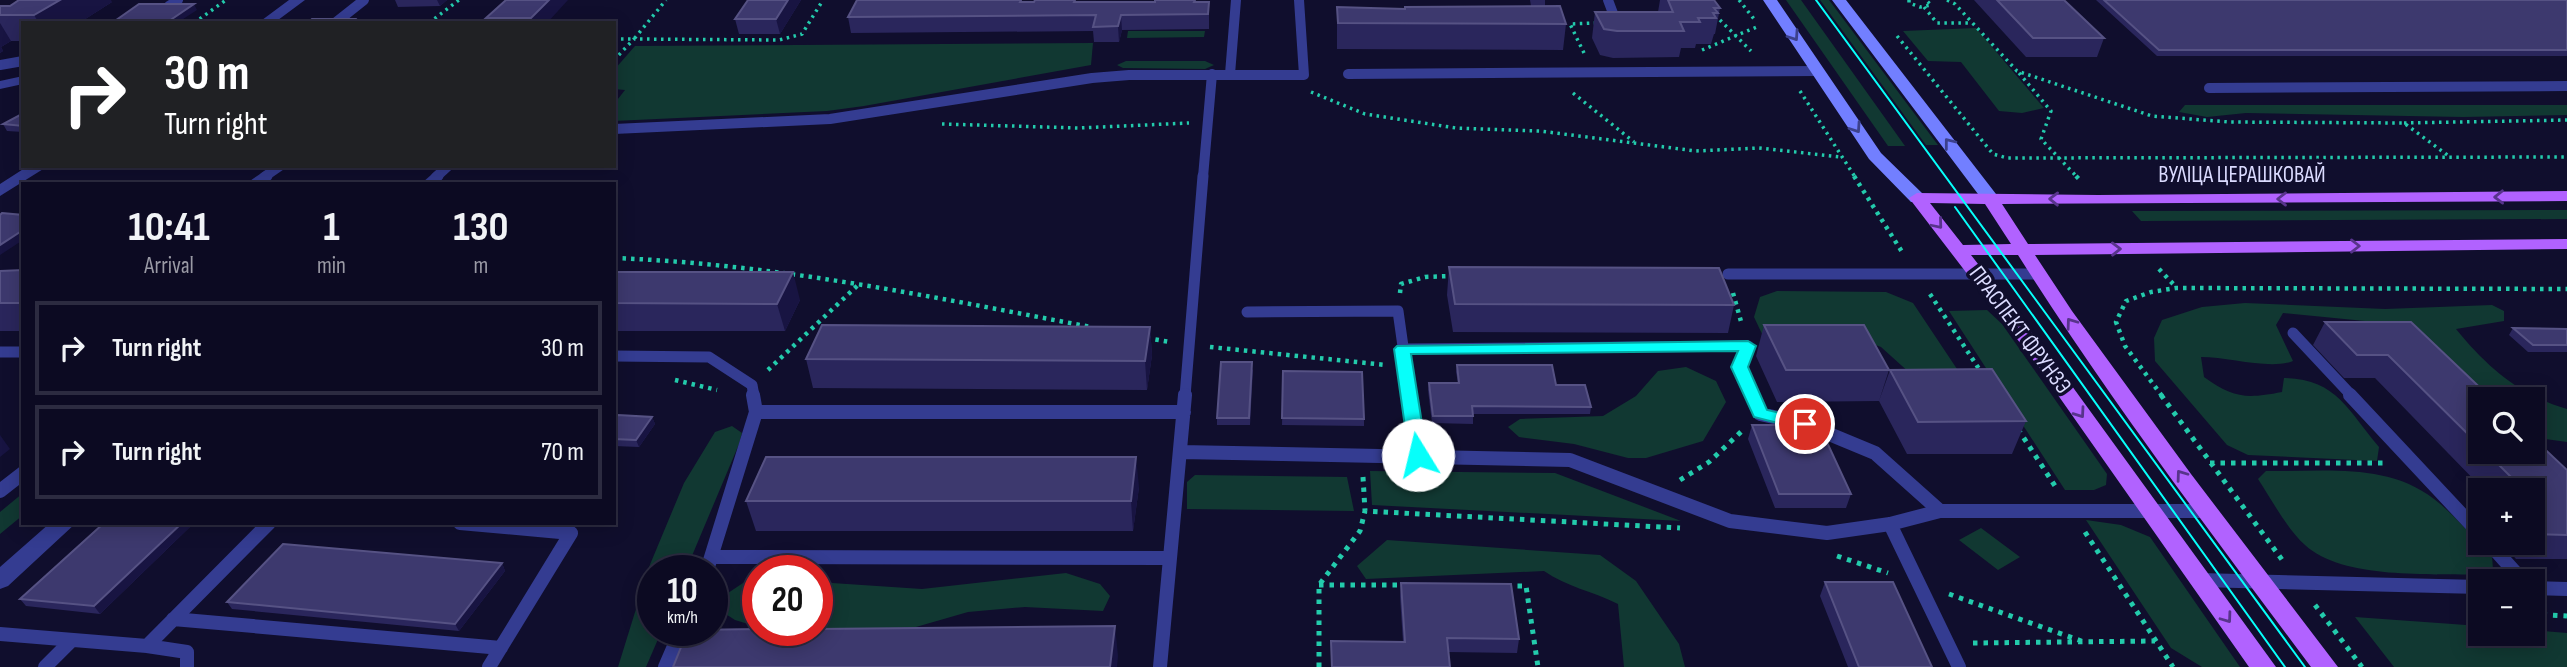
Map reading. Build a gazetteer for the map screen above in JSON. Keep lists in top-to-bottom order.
{
  "streets": {
    "main road": ["ВУЛІЦА ЦЕРАШКОВАЙ", "ПРАСПЕКТ ФРУНЗЭ"]
  },
  "crossings": [
    ["ВУЛІЦА ЦЕРАШКОВАЙ", "ПРАСПЕКТ ФРУНЗЭ"]
  ],
  "page": {
    "turn": ["30 m", "Turn right"],
    "eta": [
      "10:41",
      "Arrival",
      "1",
      "min",
      "130",
      "m"
    ],
    "list": [
      {
        "name": "Turn right",
        "value": "30 m"
      },
      {
        "name": "Turn right",
        "value": "70 m"
      }
    ],
    "map_buttons": ["+", "−"],
    "speed": "10 km/h",
    "limit": "20"
  }
}
